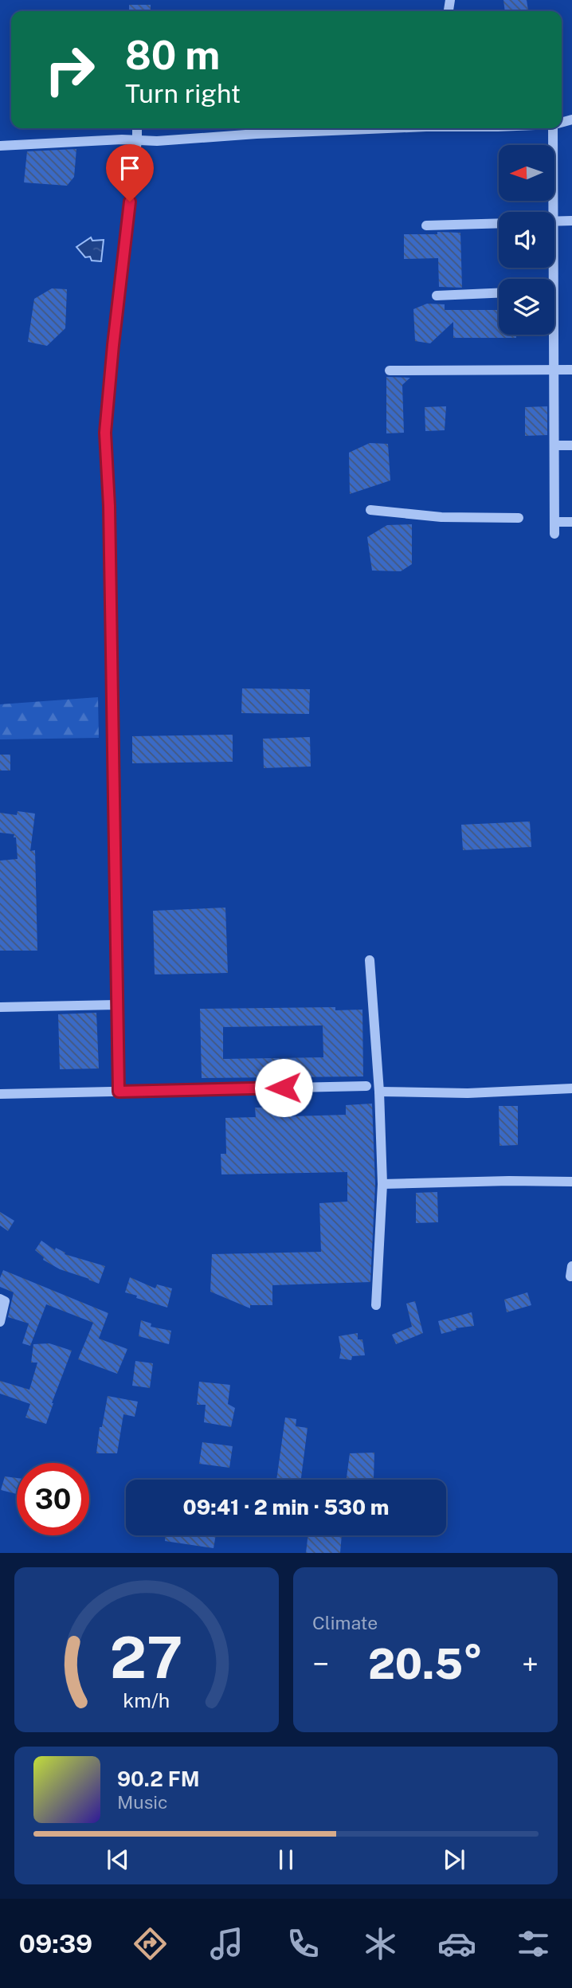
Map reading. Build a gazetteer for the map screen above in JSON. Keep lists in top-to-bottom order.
{
  "north": "left",
  "page": {
    "turn": ["80 m", "Turn right"],
    "limit": "30",
    "trip": "09:41 · 2 min · 530 m",
    "tile": "Climate",
    "heat": ["−", "20.5°", "+"],
    "song": ["90.2 FM", "Music"],
    "tabs": "09:39",
    "gauge": ["27", "km/h"]
  }
}
